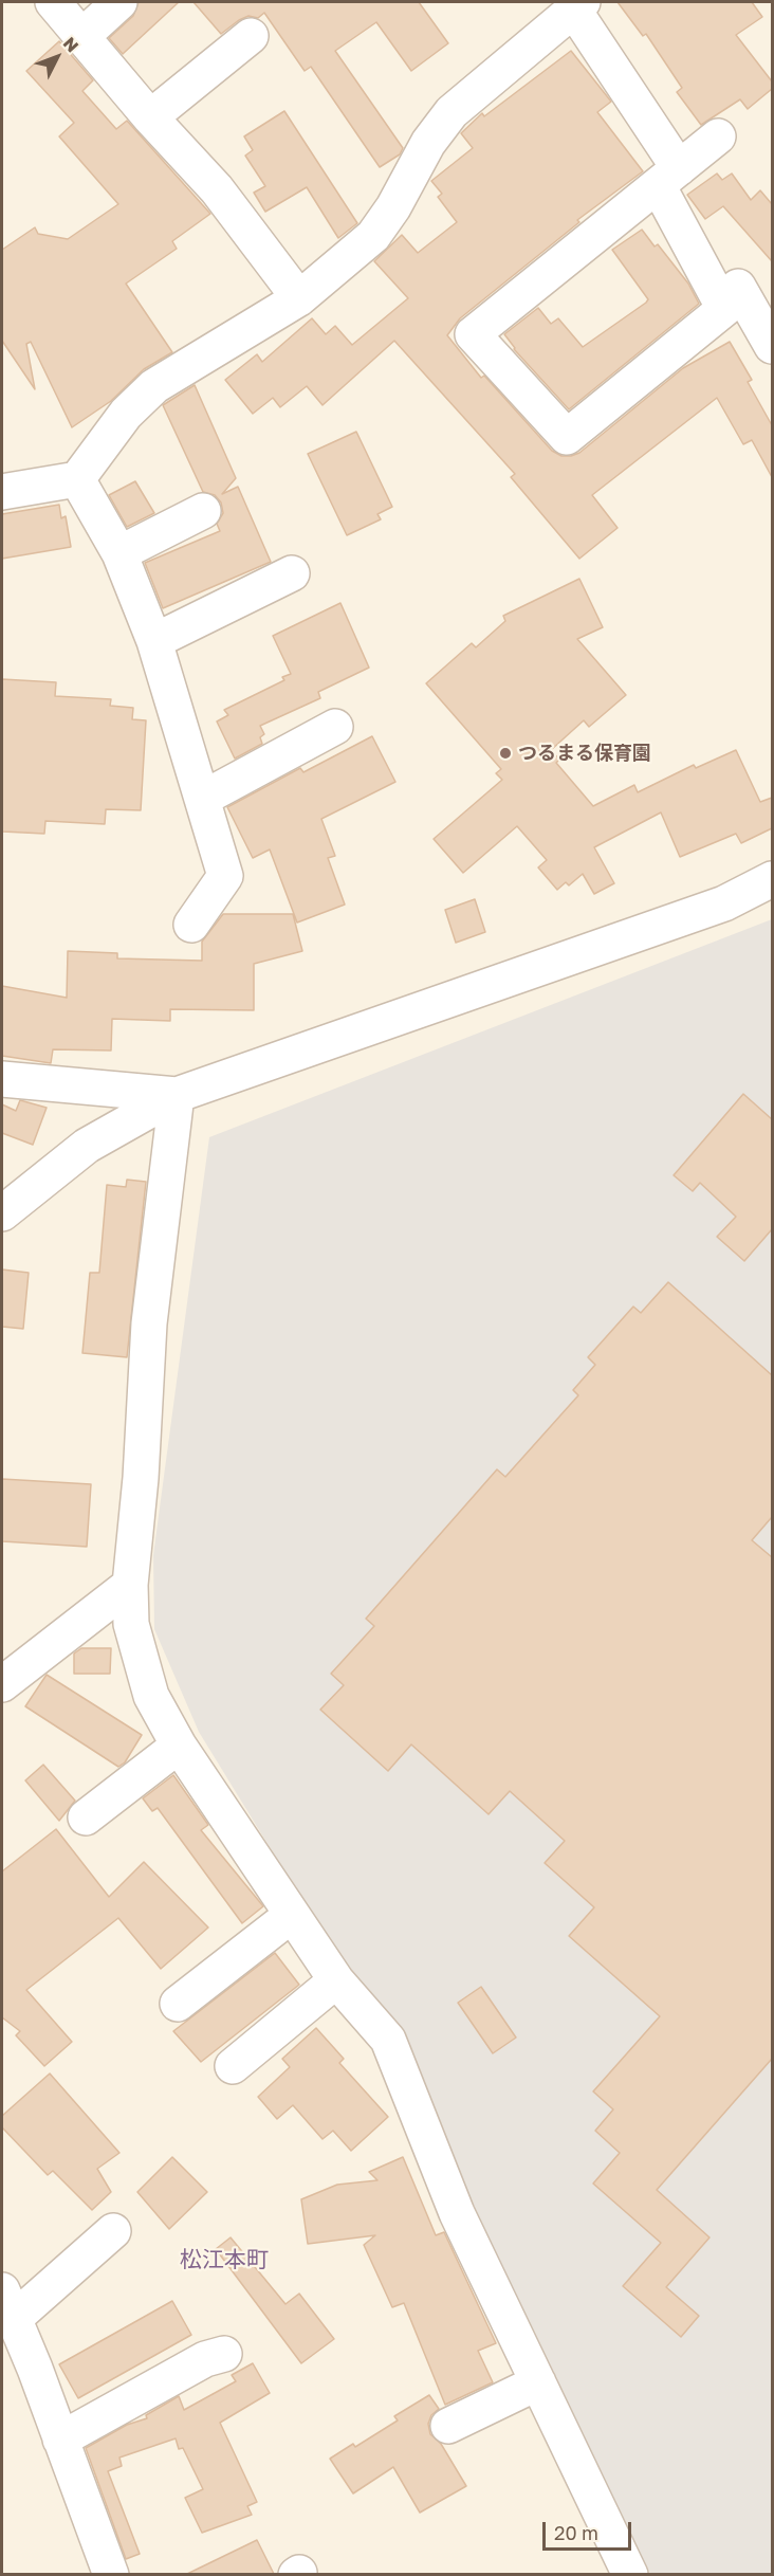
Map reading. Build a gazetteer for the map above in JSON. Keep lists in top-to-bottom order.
{
  "districts": ["松江本町"],
  "places": ["つるまる保育園"],
  "scale_bar": "20 m",
  "north": "top right"
}
